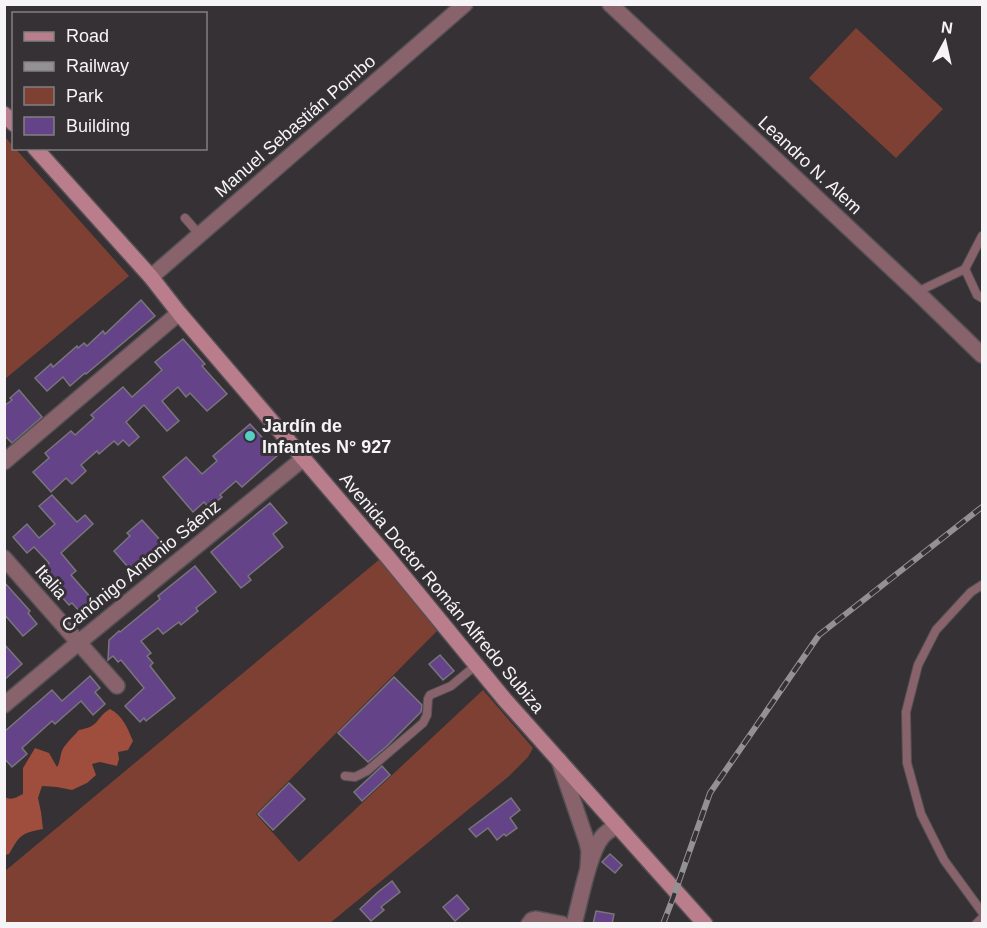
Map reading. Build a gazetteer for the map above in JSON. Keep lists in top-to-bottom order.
{
  "streets": {
    "main road": ["Avenida Doctor Román Alfredo Subiza"],
    "street": [
      "Manuel Sebastián Pombo",
      "Leandro N. Alem",
      "Canónigo Antonio Sáenz",
      "Italia"
    ]
  },
  "crossings": [
    ["Manuel Sebastián Pombo", "Avenida Doctor Román Alfredo Subiza"],
    ["Canónigo Antonio Sáenz", "Italia"],
    ["Canónigo Antonio Sáenz", "Avenida Doctor Román Alfredo Subiza"]
  ],
  "places": ["Jardín de Infantes N° 927"],
  "legend": [
    "Road",
    "Railway",
    "Park",
    "Building"
  ],
  "north": "top"
}
